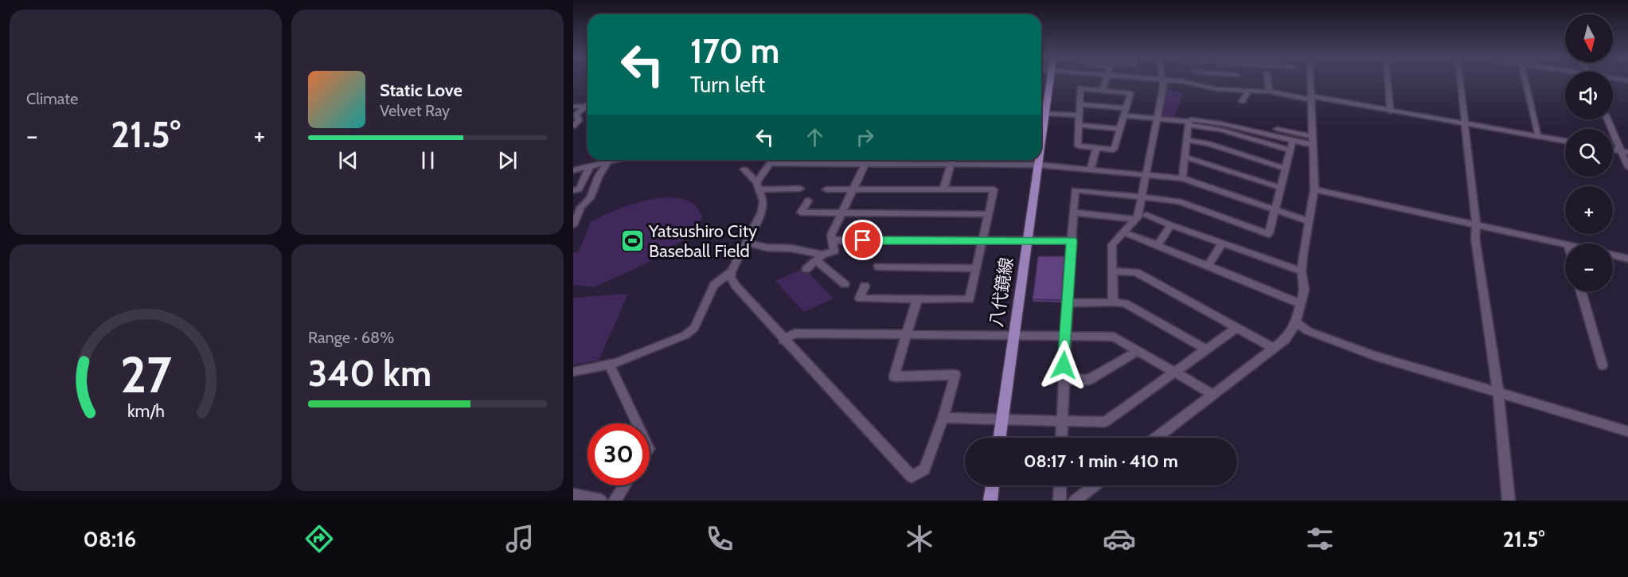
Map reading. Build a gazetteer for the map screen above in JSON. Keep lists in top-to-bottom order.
{
  "streets": {
    "main road": ["八代鏡線"]
  },
  "places": {
    "sports": ["Yatsushiro City Baseball Field"]
  },
  "north": "bottom",
  "page": {
    "tile": [
      "Climate",
      ["Range · 68%", "340 km"]
    ],
    "map_buttons": ["+", "−"],
    "turn": ["170 m", "Turn left"],
    "song": ["Static Love", "Velvet Ray"],
    "heat": ["−", "21.5°", "+"],
    "limit": "30",
    "trip": "08:17 · 1 min · 410 m",
    "tabs": ["08:16", "21.5°"],
    "gauge": ["27", "km/h"]
  }
}
